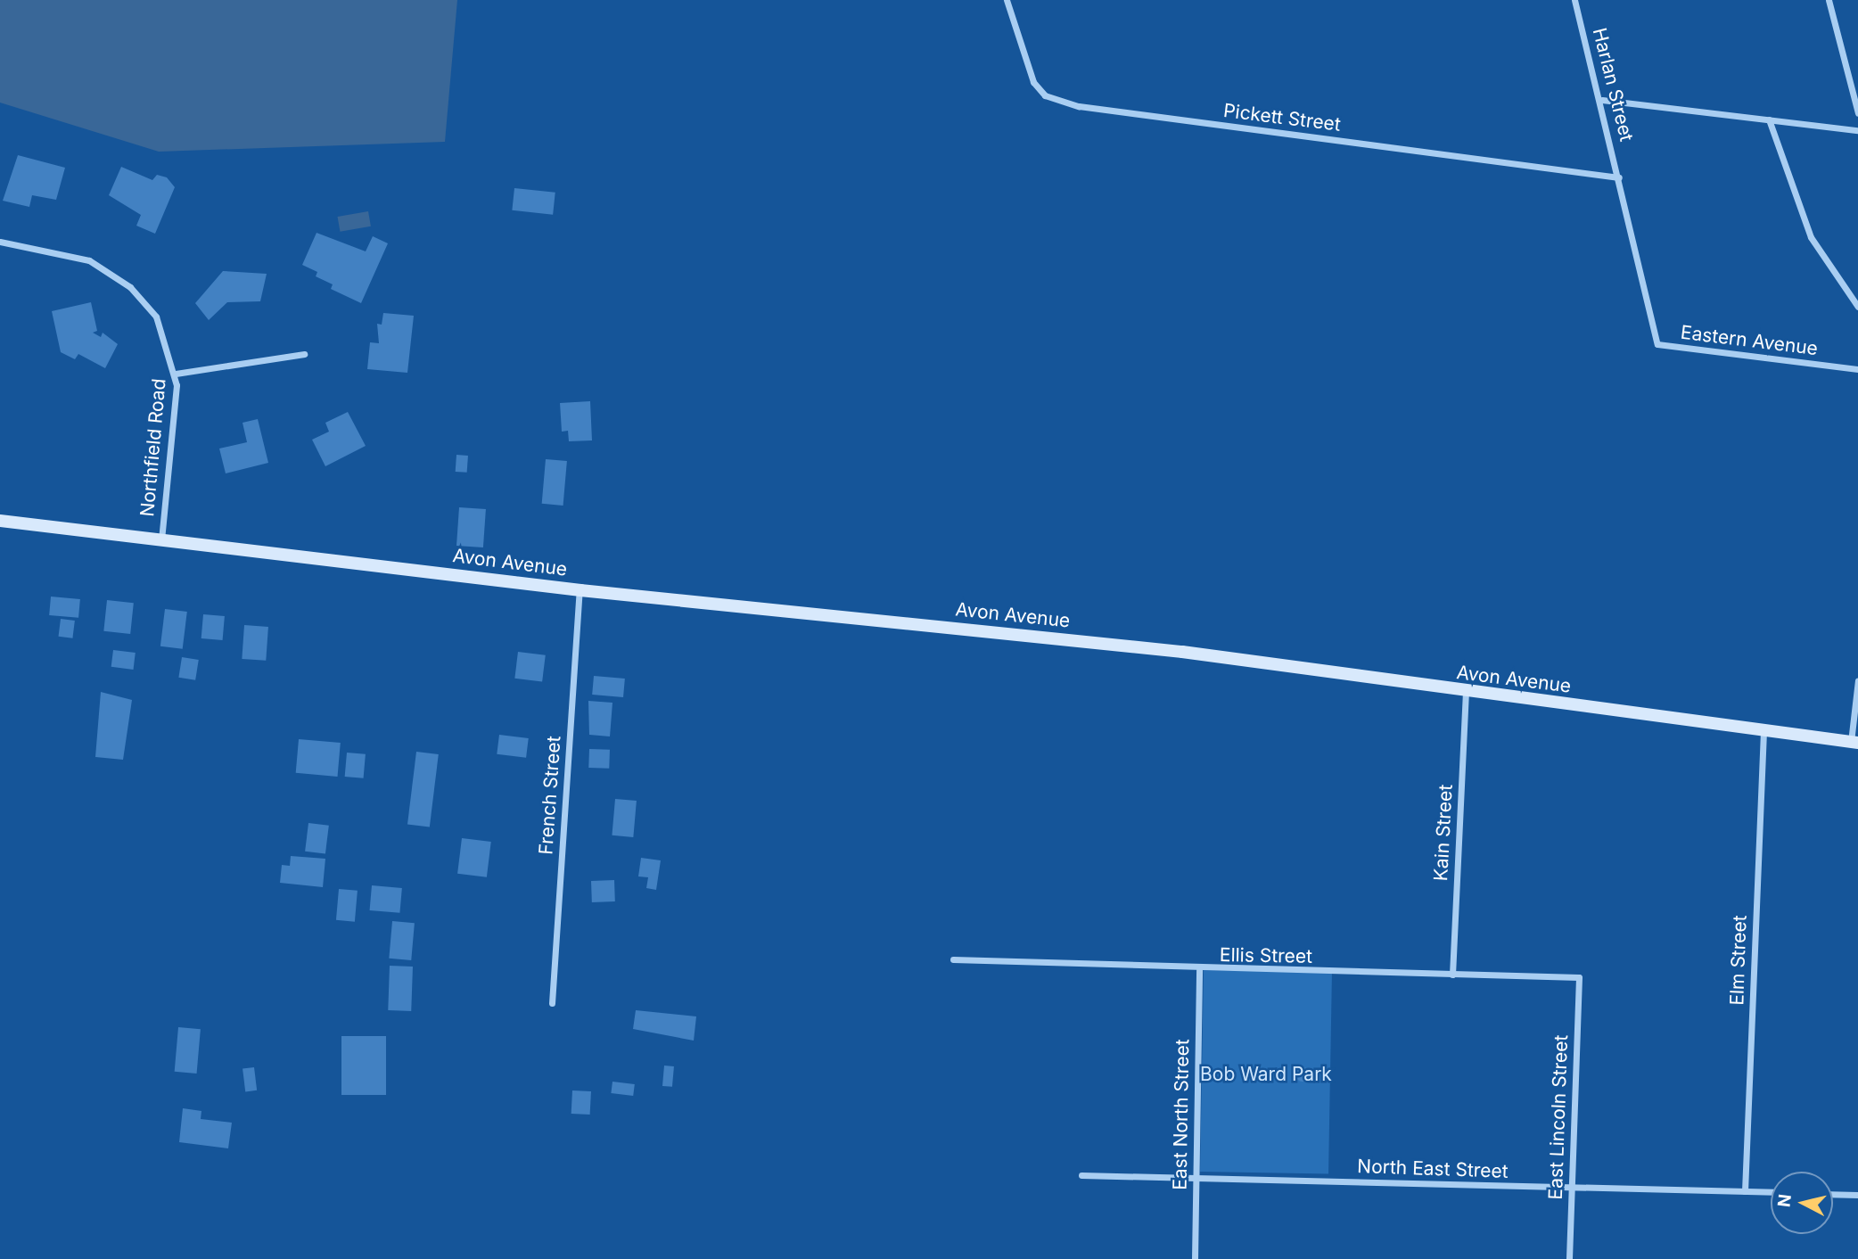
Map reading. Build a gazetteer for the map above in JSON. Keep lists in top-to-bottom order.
{
  "streets": {
    "main road": ["Avon Avenue"],
    "street": [
      "Harlan Street",
      "Pickett Street",
      "Eastern Avenue",
      "Northfield Road",
      "French Street",
      "Kain Street",
      "Ellis Street",
      "Elm Street",
      "East North Street",
      "East Lincoln Street",
      "North East Street"
    ]
  },
  "crossings": [
    ["Harlan Street", "Pickett Street"],
    ["Harlan Street", "Eastern Avenue"],
    ["Pickett Street", "Eastern Avenue"],
    ["Northfield Road", "Avon Avenue"],
    ["Avon Avenue", "French Street"],
    ["Avon Avenue", "Kain Street"],
    ["Avon Avenue", "Elm Street"],
    ["Kain Street", "Ellis Street"],
    ["Ellis Street", "East North Street"],
    ["Ellis Street", "East Lincoln Street"],
    ["Elm Street", "North East Street"],
    ["East North Street", "North East Street"],
    ["East Lincoln Street", "North East Street"]
  ],
  "parks": ["Bob Ward Park"],
  "north": "left"
}
